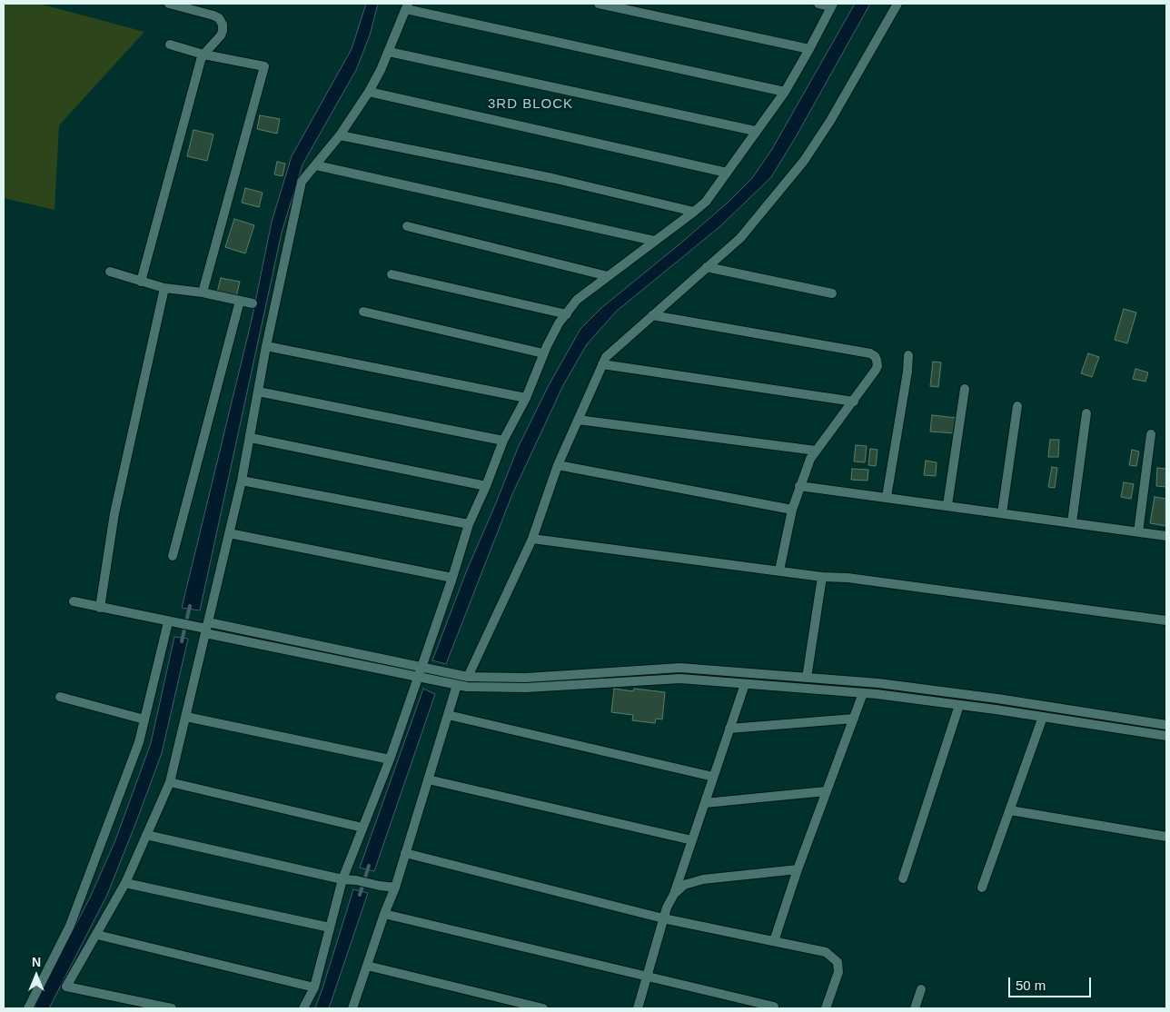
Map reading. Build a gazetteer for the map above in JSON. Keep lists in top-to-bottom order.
{
  "districts": ["3RD BLOCK"],
  "scale_bar": "50 m",
  "north": "top"
}
